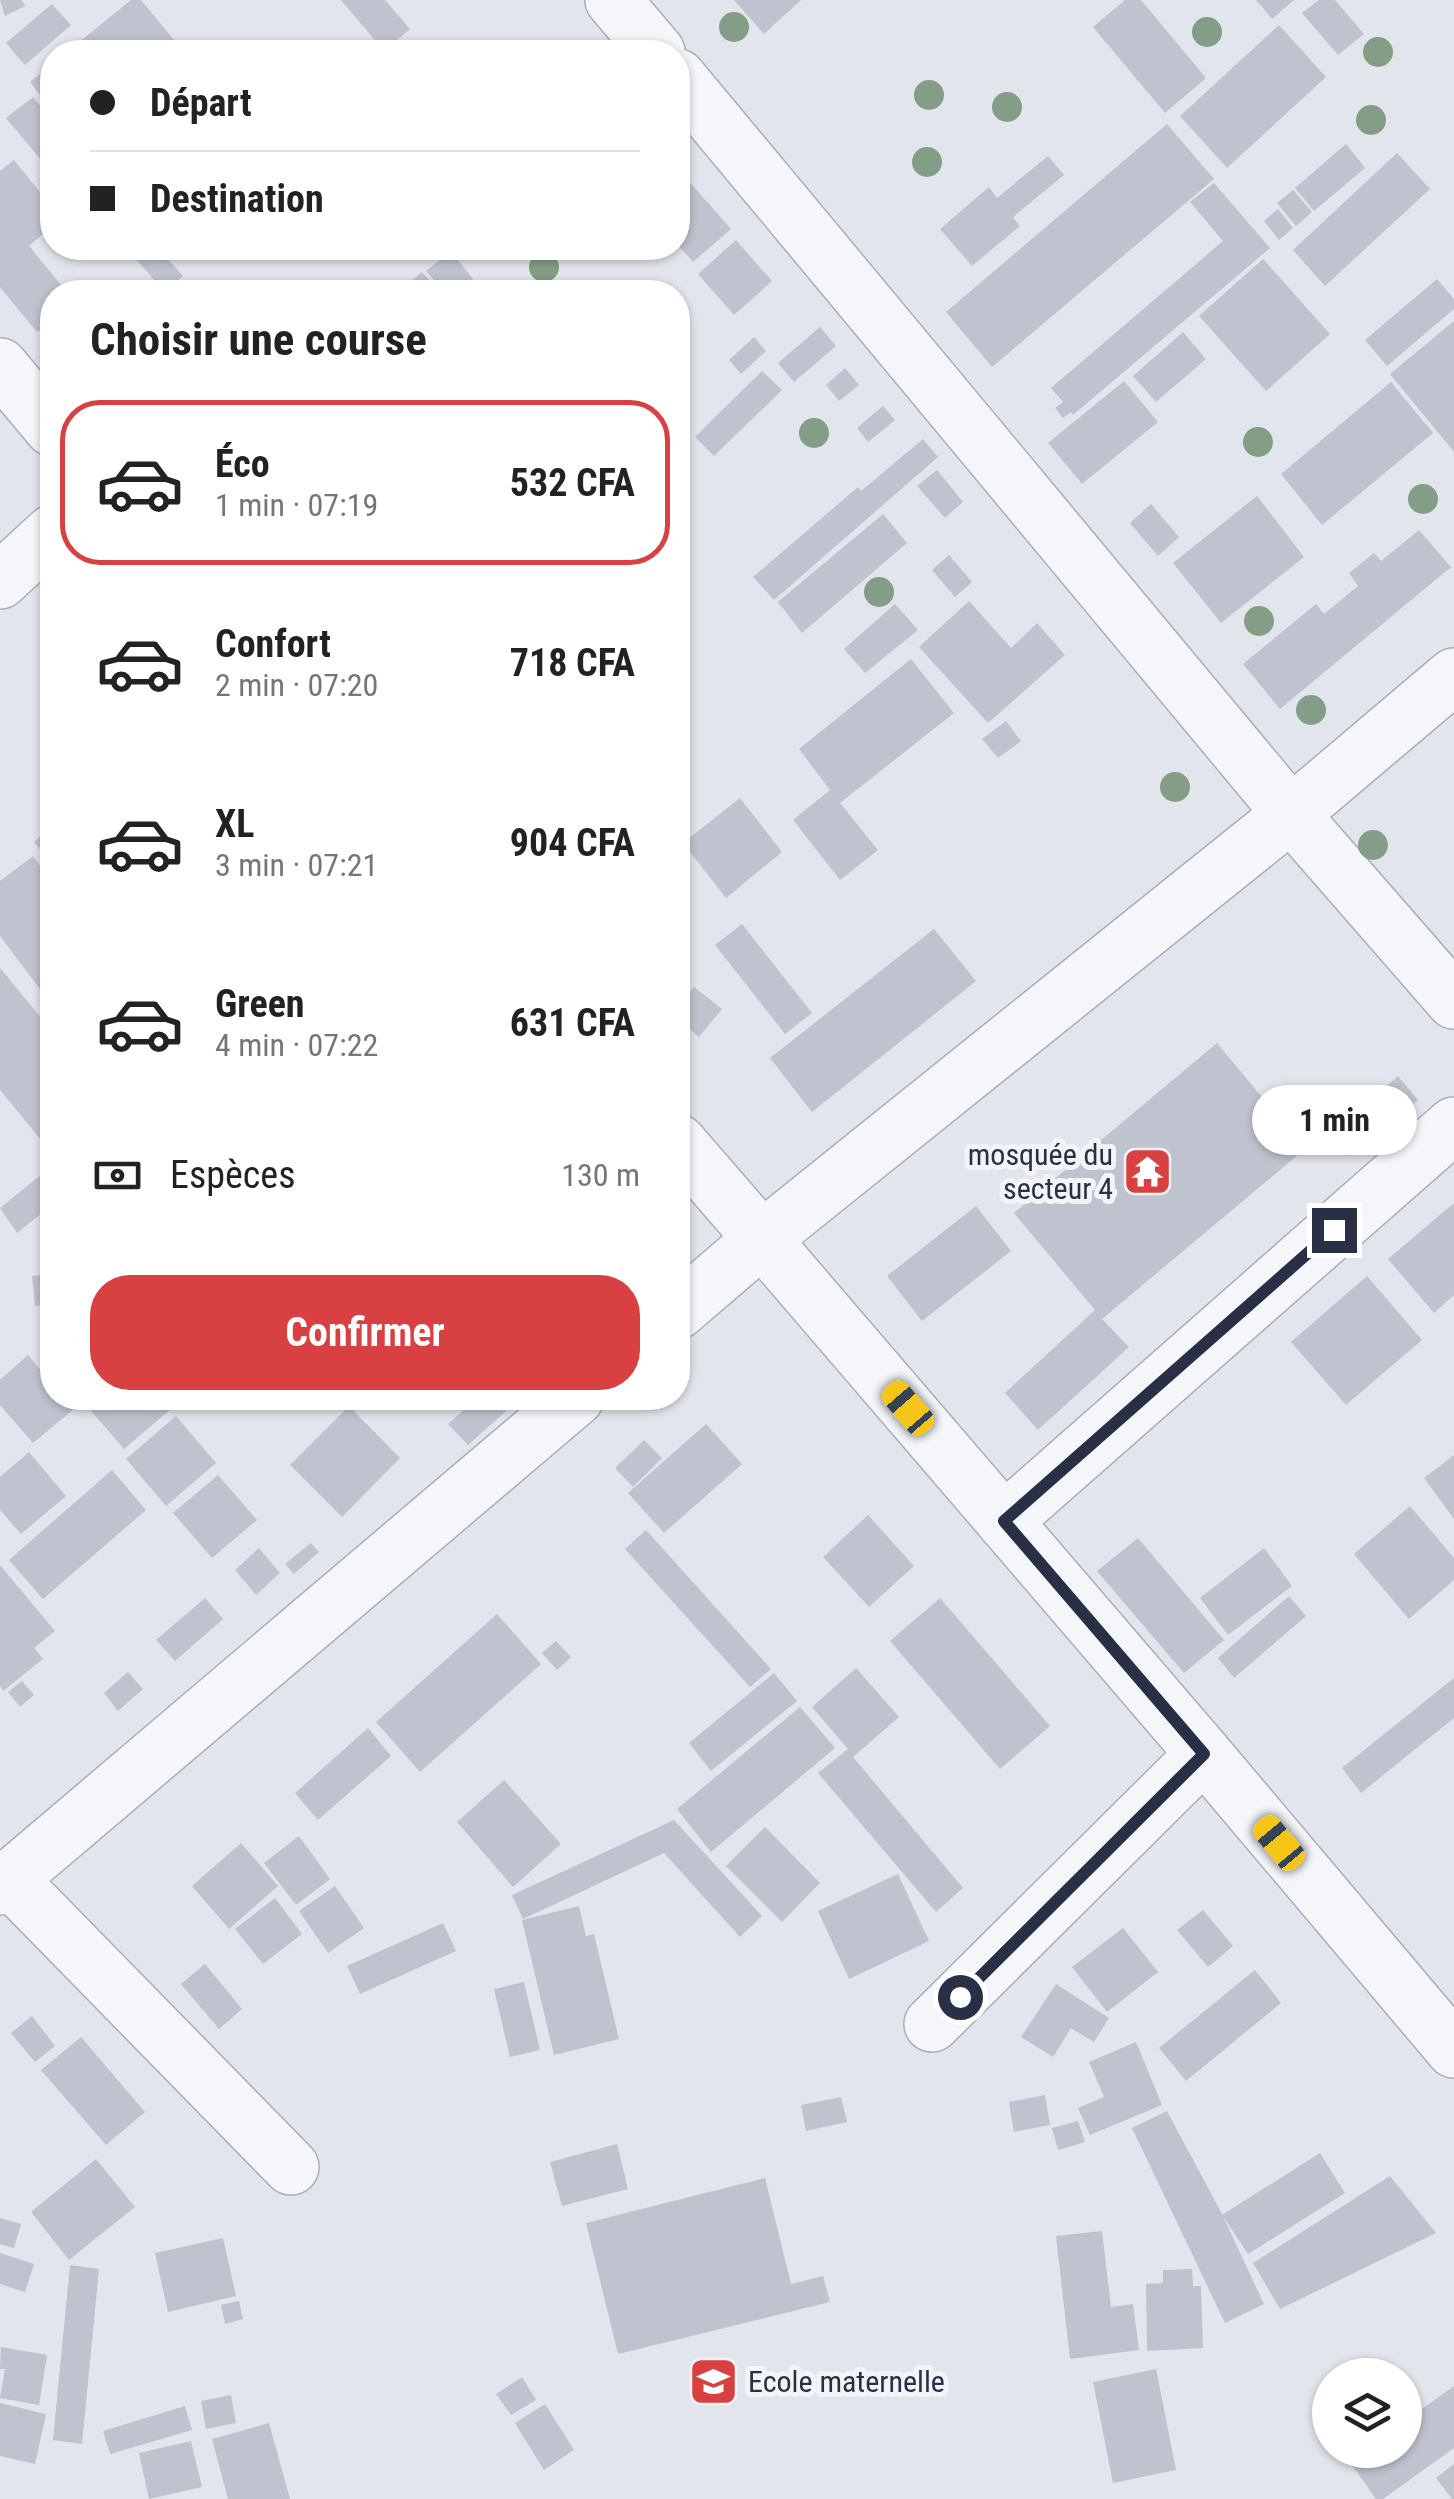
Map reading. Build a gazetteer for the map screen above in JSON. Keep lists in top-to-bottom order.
{
  "places": {
    "temple": ["mosquée du secteur 4"],
    "school or university": ["Ecole maternelle"]
  },
  "page": {
    "banner": ["Départ", "Destination"],
    "heading": "Choisir une course",
    "list": [
      {
        "name": "Éco",
        "note": "1 min · 07:19",
        "value": "532 CFA"
      },
      {
        "name": "Confort",
        "note": "2 min · 07:20",
        "value": "718 CFA"
      },
      {
        "name": "XL",
        "note": "3 min · 07:21",
        "value": "904 CFA"
      },
      {
        "name": "Green",
        "note": "4 min · 07:22",
        "value": "631 CFA"
      }
    ],
    "bubble": "1 min",
    "pay": ["Espèces", "130 m"],
    "buttons": "Confirmer"
  }
}
